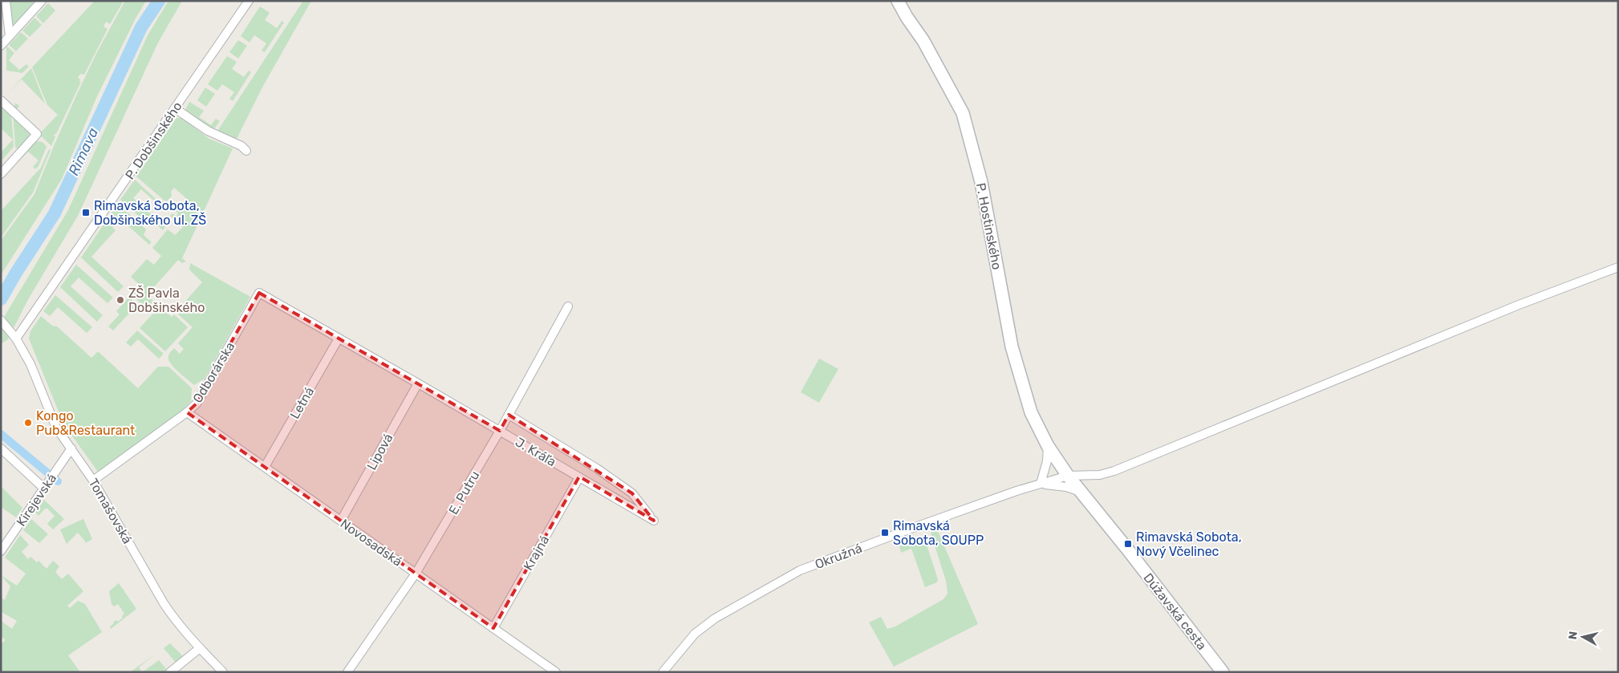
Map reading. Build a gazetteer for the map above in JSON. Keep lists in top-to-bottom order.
{
  "streets": {
    "street": [
      "P. Dobšinského",
      "P. Hostinského",
      "Odborárska",
      "Letná",
      "Lipová",
      "J. Kráľa",
      "E. Putru",
      "Kirejevská",
      "Tomašovská",
      "Novosadská",
      "Krajná",
      "Okružná",
      "Dúžavská cesta"
    ]
  },
  "crossings": [
    ["P. Dobšinského", "Tomašovská"],
    ["P. Hostinského", "Okružná"],
    ["P. Hostinského", "Dúžavská cesta"],
    ["Odborárska", "J. Kráľa"],
    ["Odborárska", "Tomašovská"],
    ["Odborárska", "Novosadská"],
    ["Letná", "J. Kráľa"],
    ["Letná", "Novosadská"],
    ["Lipová", "J. Kráľa"],
    ["Lipová", "Novosadská"],
    ["J. Kráľa", "E. Putru"],
    ["J. Kráľa", "Krajná"],
    ["E. Putru", "Novosadská"],
    ["Kirejevská", "Tomašovská"],
    ["Novosadská", "Krajná"],
    ["Okružná", "Dúžavská cesta"]
  ],
  "water": ["Rimava"],
  "places": {
    "transit": ["Rimavská Sobota, Dobšinského ul. ZŠ", "Rimavská Sobota, SOUPP", "Rimavská Sobota, Nový Včelinec"],
    "other": ["ZŠ Pavla Dobšinského", "Kongo Pub&Restaurant"]
  },
  "north": "left"
}
